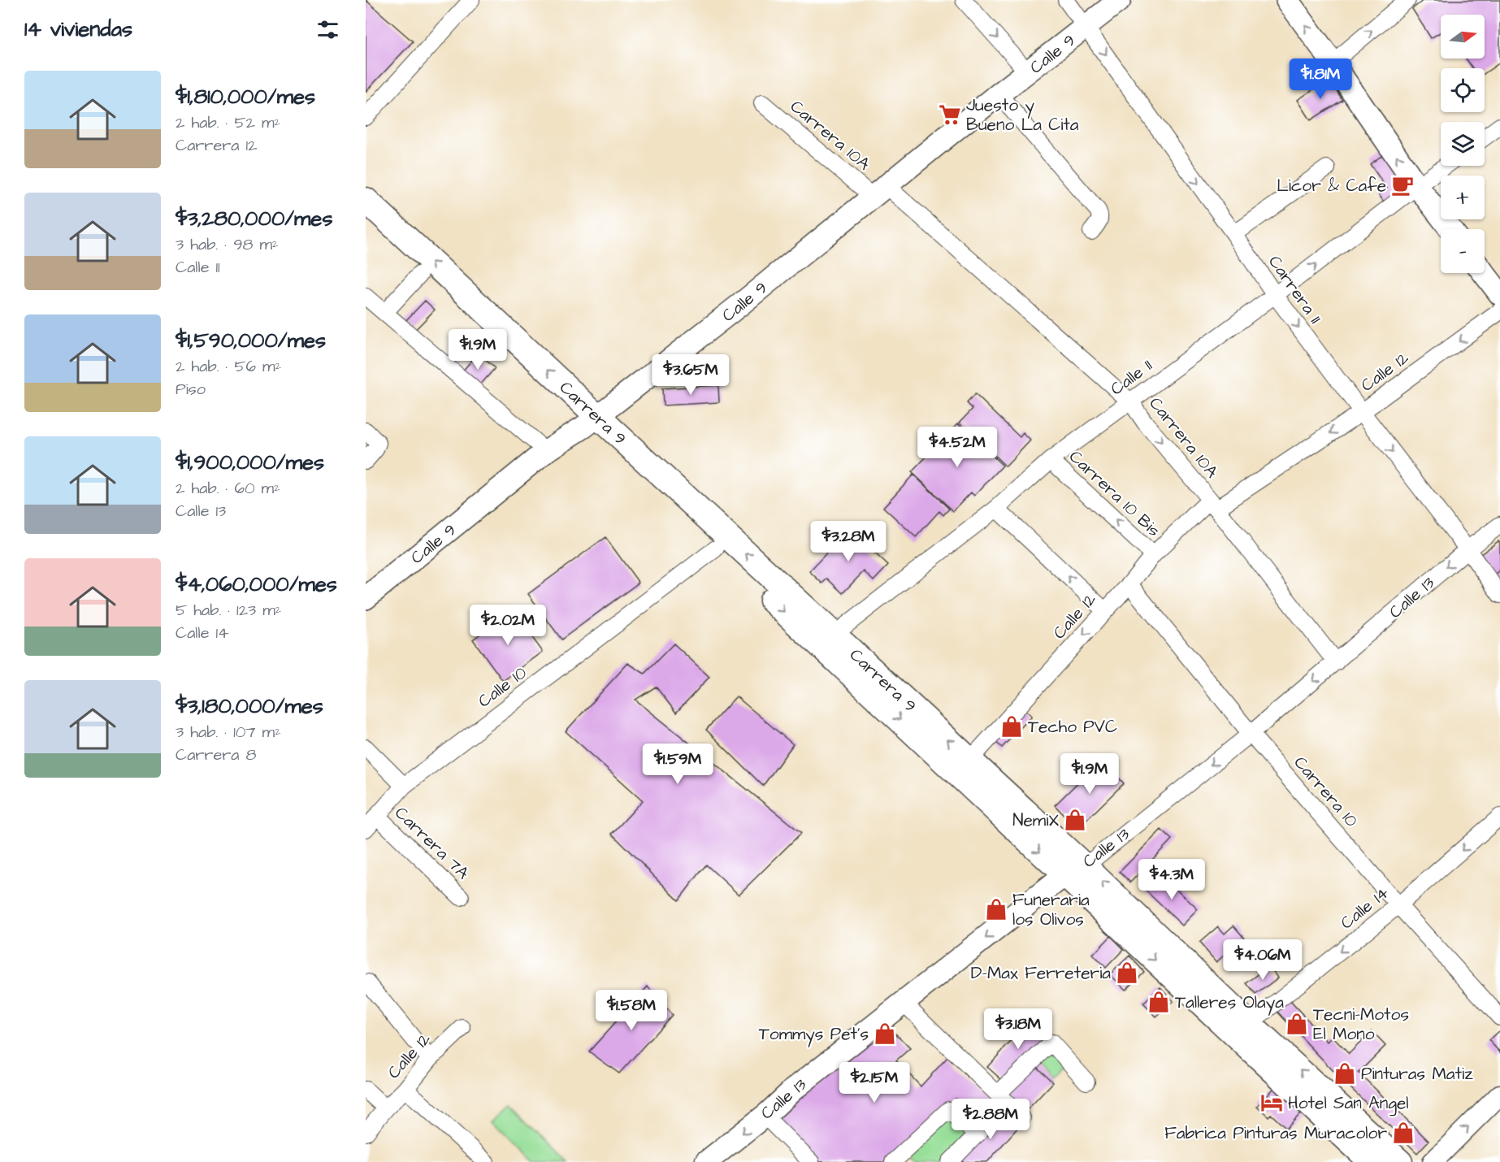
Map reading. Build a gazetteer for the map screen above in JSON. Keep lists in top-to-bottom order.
{
  "streets": {
    "main road": ["Calle 9", "Carrera 9", "Calle 13"],
    "street": [
      "Carrera 10A",
      "Carrera 11",
      "Calle 12",
      "Calle 11",
      "Carrera 10 Bis",
      "Calle 10",
      "Carrera 10",
      "Carrera 7A",
      "Calle 14"
    ]
  },
  "crossings": [
    ["Calle 9", "Carrera 10A"],
    ["Calle 9", "Carrera 11"],
    ["Calle 9", "Carrera 9"],
    ["Carrera 10A", "Calle 12"],
    ["Carrera 10A", "Calle 11"],
    ["Carrera 10A", "Calle 13"],
    ["Carrera 11", "Calle 12"],
    ["Carrera 11", "Calle 11"],
    ["Carrera 11", "Calle 13"],
    ["Calle 12", "Carrera 9"],
    ["Calle 12", "Carrera 10 Bis"],
    ["Calle 12", "Carrera 10"],
    ["Calle 11", "Carrera 9"],
    ["Calle 11", "Carrera 10 Bis"],
    ["Carrera 9", "Calle 13"],
    ["Carrera 9", "Calle 10"],
    ["Carrera 9", "Calle 14"],
    ["Calle 13", "Carrera 10"],
    ["Calle 10", "Carrera 7A"],
    ["Carrera 10", "Calle 14"]
  ],
  "one_way": ["Calle 12", "Calle 13", "Calle 14"],
  "places": {
    "supermarket": ["Juesto y Bueno La Cita"],
    "cafe": ["Licor & Cafe"],
    "shop": [
      "Techo PVC",
      "NemiX",
      "Funeraria los Olivos",
      "D-Max Ferreteria",
      "Talleres Olaya",
      "Tecni-Motos El Mono",
      "Tommys Pet's",
      "Pinturas Matiz",
      "Fabrica Pinturas Muracolor"
    ],
    "hotel": ["Hotel San Angel"]
  },
  "north": "right",
  "page": {
    "heading": "14 viviendas",
    "map_buttons": ["+", "−"],
    "list": [
      {
        "name": "$1,810,000/mes",
        "note": "2 hab. · 52 m² · Carrera 12"
      },
      {
        "name": "$3,280,000/mes",
        "note": "3 hab. · 98 m² · Calle 11"
      },
      {
        "name": "$1,590,000/mes",
        "note": "2 hab. · 56 m² · Piso"
      },
      {
        "name": "$1,900,000/mes",
        "note": "2 hab. · 60 m² · Calle 13"
      },
      {
        "name": "$4,060,000/mes",
        "note": "5 hab. · 123 m² · Calle 14"
      },
      {
        "name": "$3,180,000/mes",
        "note": "3 hab. · 107 m² · Carrera 8"
      }
    ],
    "price": [
      "$1.81M",
      "$1.9M",
      "$3.65M",
      "$4.52M",
      "$3.28M",
      "$2.02M",
      "$1.59M",
      "$1.9M",
      "$4.3M",
      "$4.06M",
      "$1.58M",
      "$3.18M",
      "$2.15M",
      "$2.88M"
    ]
  }
}
